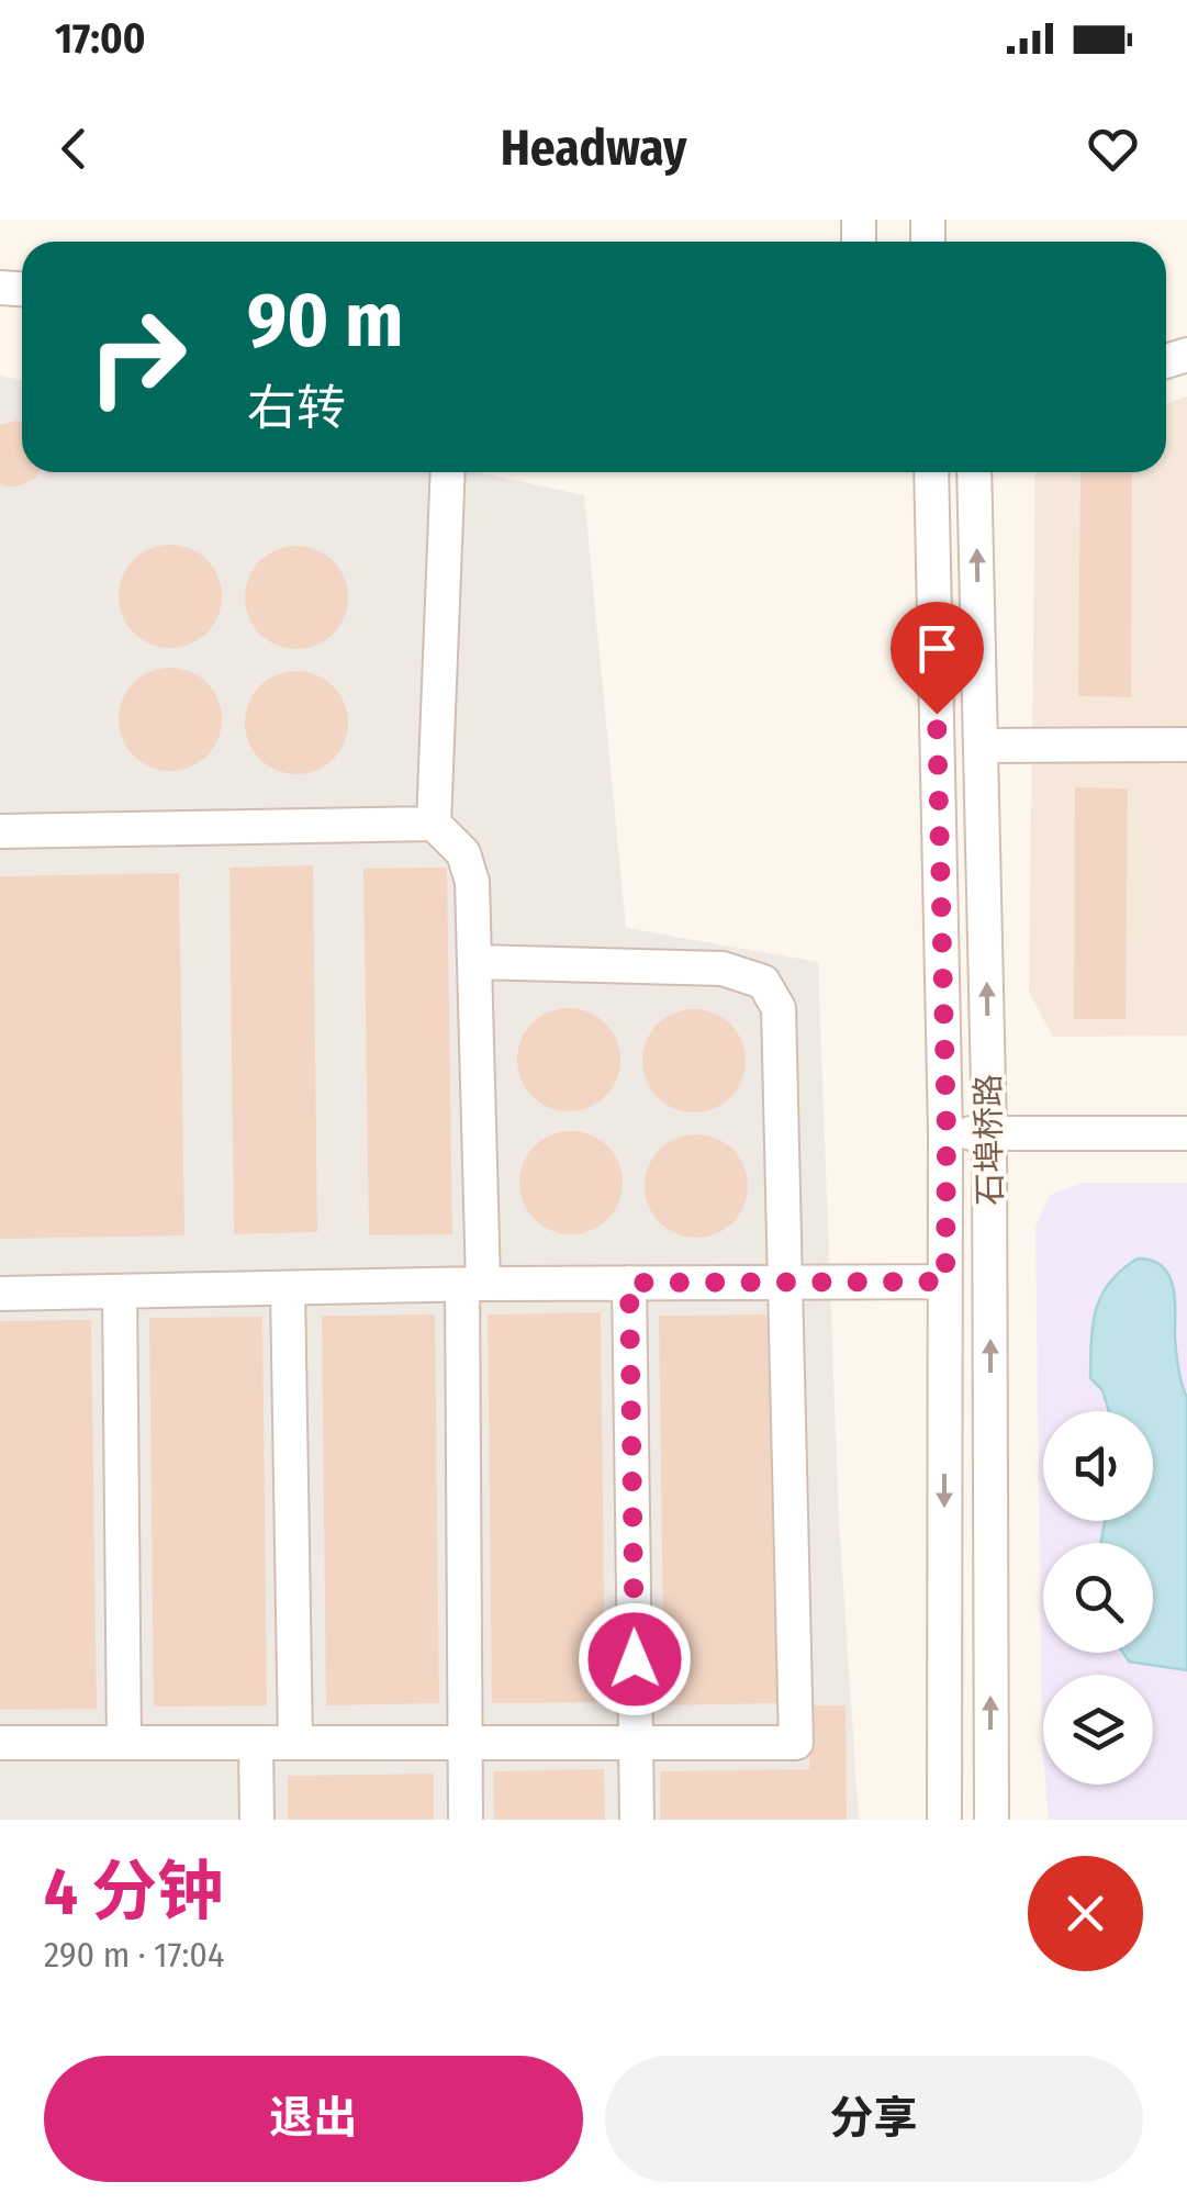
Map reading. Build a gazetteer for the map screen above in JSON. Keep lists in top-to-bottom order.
{
  "streets": {
    "street": ["石埠桥路"]
  },
  "page": {
    "status": "17:00",
    "header": "Headway",
    "turn": ["90 m", "右转"],
    "heading": ["4 分钟", "290 m · 17:04"],
    "buttons": ["退出", "分享"]
  }
}
